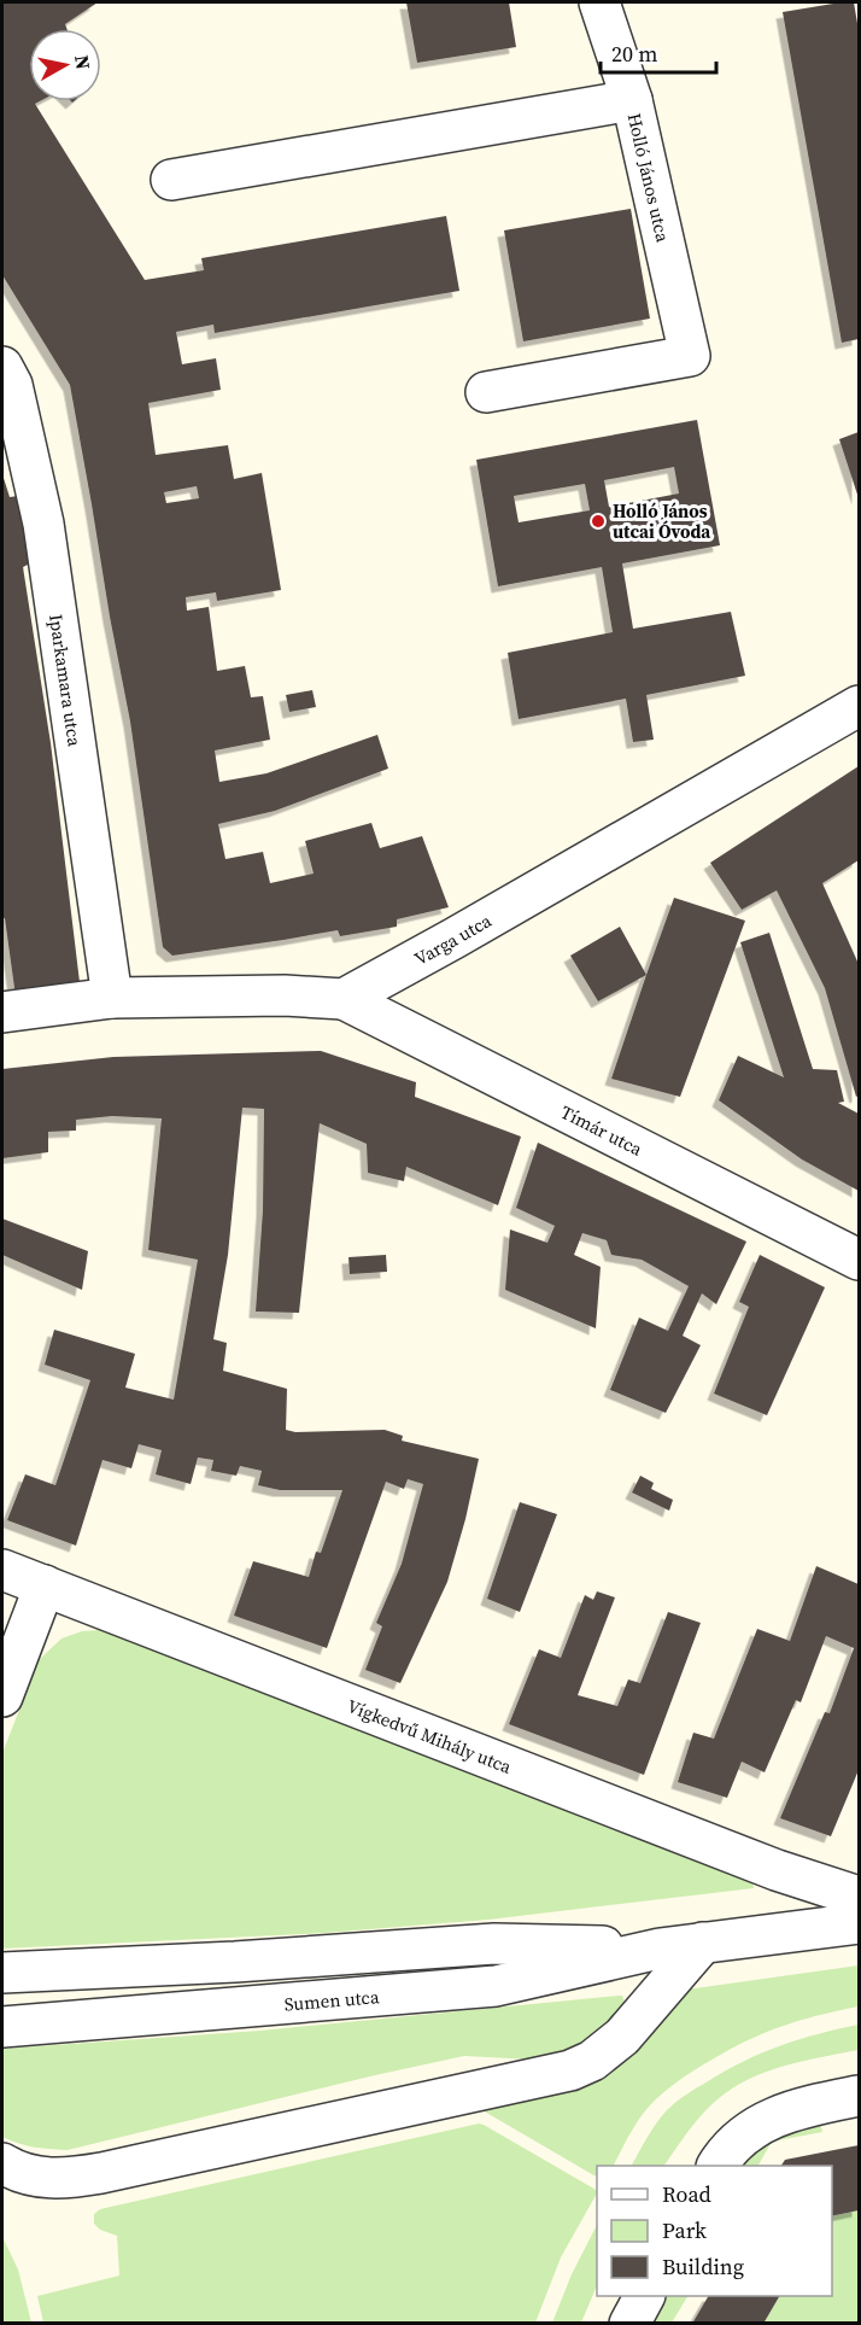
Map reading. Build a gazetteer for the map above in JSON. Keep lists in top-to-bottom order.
{
  "streets": {
    "street": [
      "Holló János utca",
      "Iparkamara utca",
      "Varga utca",
      "Tímár utca",
      "Vígkedvű Mihály utca",
      "Sumen utca"
    ]
  },
  "crossings": [
    ["Varga utca", "Tímár utca"]
  ],
  "places": ["Holló János utcai Óvoda"],
  "legend": ["Road", "Park", "Building"],
  "scale_bar": "20 m",
  "north": "right"
}
